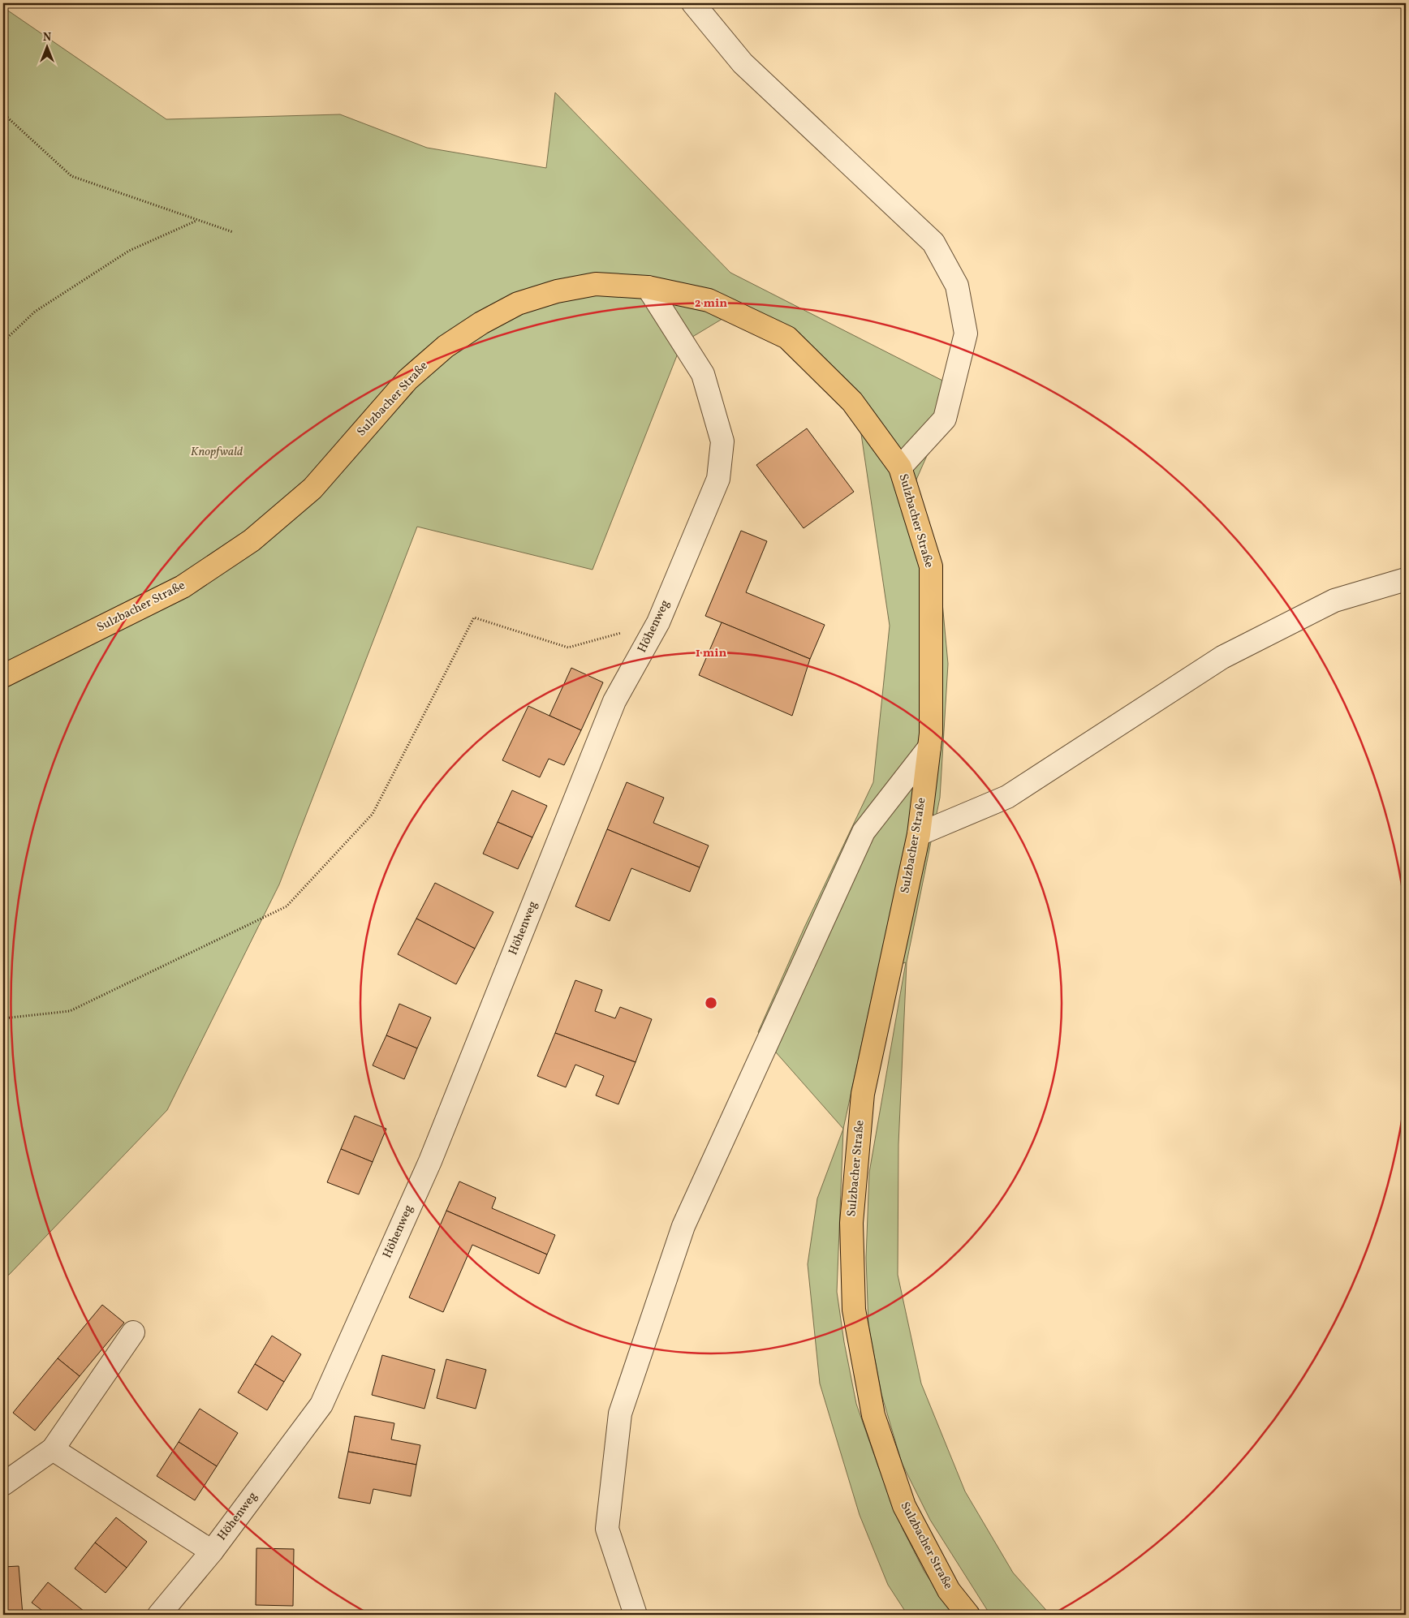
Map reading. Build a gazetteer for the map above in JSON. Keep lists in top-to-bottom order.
{
  "streets": {
    "main road": ["Sulzbacher Straße"],
    "street": ["Höhenweg"]
  },
  "crossings": [
    ["Sulzbacher Straße", "Höhenweg"]
  ],
  "parks": ["Knopfwald"],
  "north": "top",
  "rings": ["2 min", "1 min"]
}
